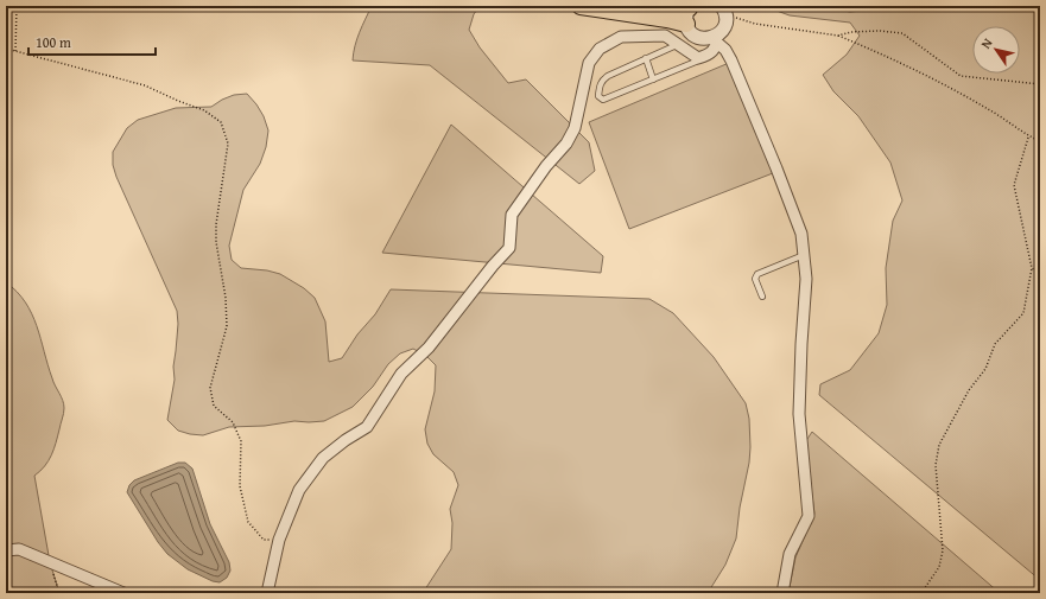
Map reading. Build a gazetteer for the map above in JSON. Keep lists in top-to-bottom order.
{
  "scale_bar": "100 m",
  "north": "top left"
}
